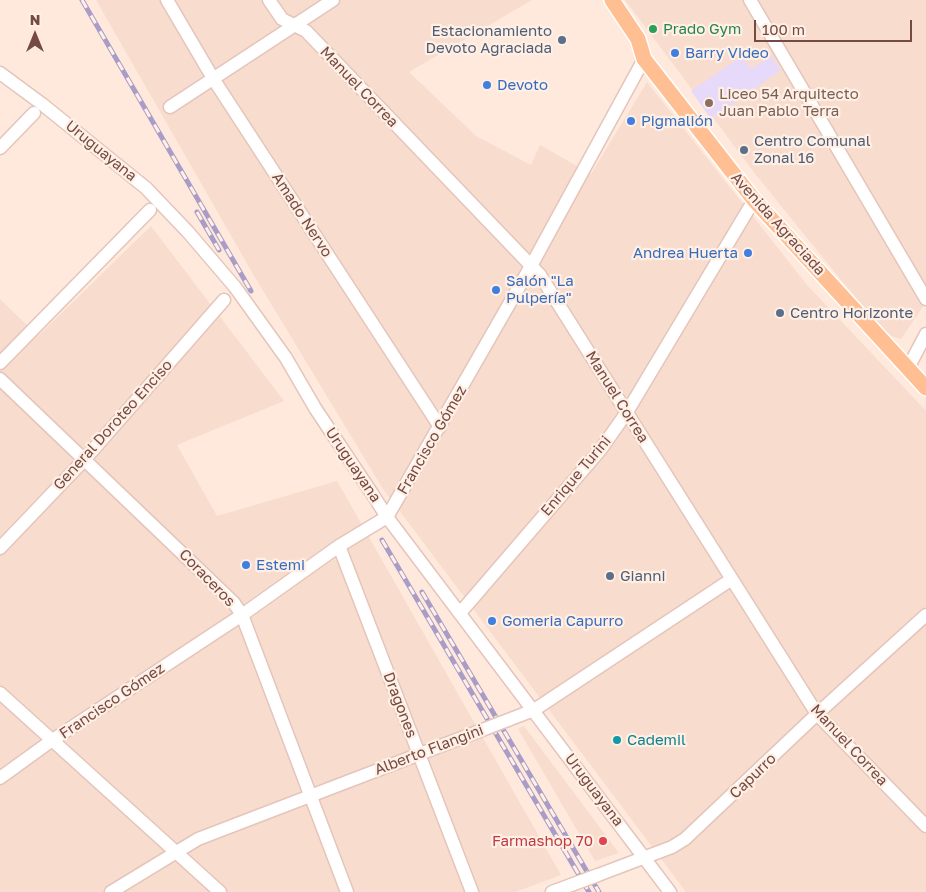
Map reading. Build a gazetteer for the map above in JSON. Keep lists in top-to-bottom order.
{
  "streets": {
    "main road": ["Avenida Agraciada"],
    "street": [
      "Manuel Correa",
      "Uruguayana",
      "Amado Nervo",
      "General Doroteo Enciso",
      "Francisco Gómez",
      "Enrique Turini",
      "Coraceros",
      "Dragones",
      "Alberto Flangini",
      "Capurro"
    ]
  },
  "crossings": [
    ["Manuel Correa", "Francisco Gómez"],
    ["Manuel Correa", "Enrique Turini"],
    ["Manuel Correa", "Alberto Flangini"],
    ["Manuel Correa", "Capurro"],
    ["Uruguayana", "Francisco Gómez"],
    ["Uruguayana", "Enrique Turini"],
    ["Uruguayana", "Alberto Flangini"],
    ["Uruguayana", "Capurro"],
    ["Amado Nervo", "Francisco Gómez"],
    ["Avenida Agraciada", "Francisco Gómez"],
    ["Avenida Agraciada", "Enrique Turini"],
    ["General Doroteo Enciso", "Coraceros"],
    ["Francisco Gómez", "Coraceros"],
    ["Francisco Gómez", "Dragones"],
    ["Coraceros", "Alberto Flangini"],
    ["Dragones", "Alberto Flangini"]
  ],
  "places": [
    "Prado Gym",
    "Estacionamiento Devoto Agraciada",
    "Barry Video",
    "Devoto",
    "Liceo 54 Arquitecto Juan Pablo Terra",
    "Pigmalión",
    "Centro Comunal Zonal 16",
    "Andrea Huerta",
    "Salón \"La Pulpería\"",
    "Centro Horizonte",
    "Estemi",
    "Gianni",
    "Gomeria Capurro",
    "Cademil",
    "Farmashop 70"
  ],
  "scale_bar": "100 m",
  "north": "top"
}
